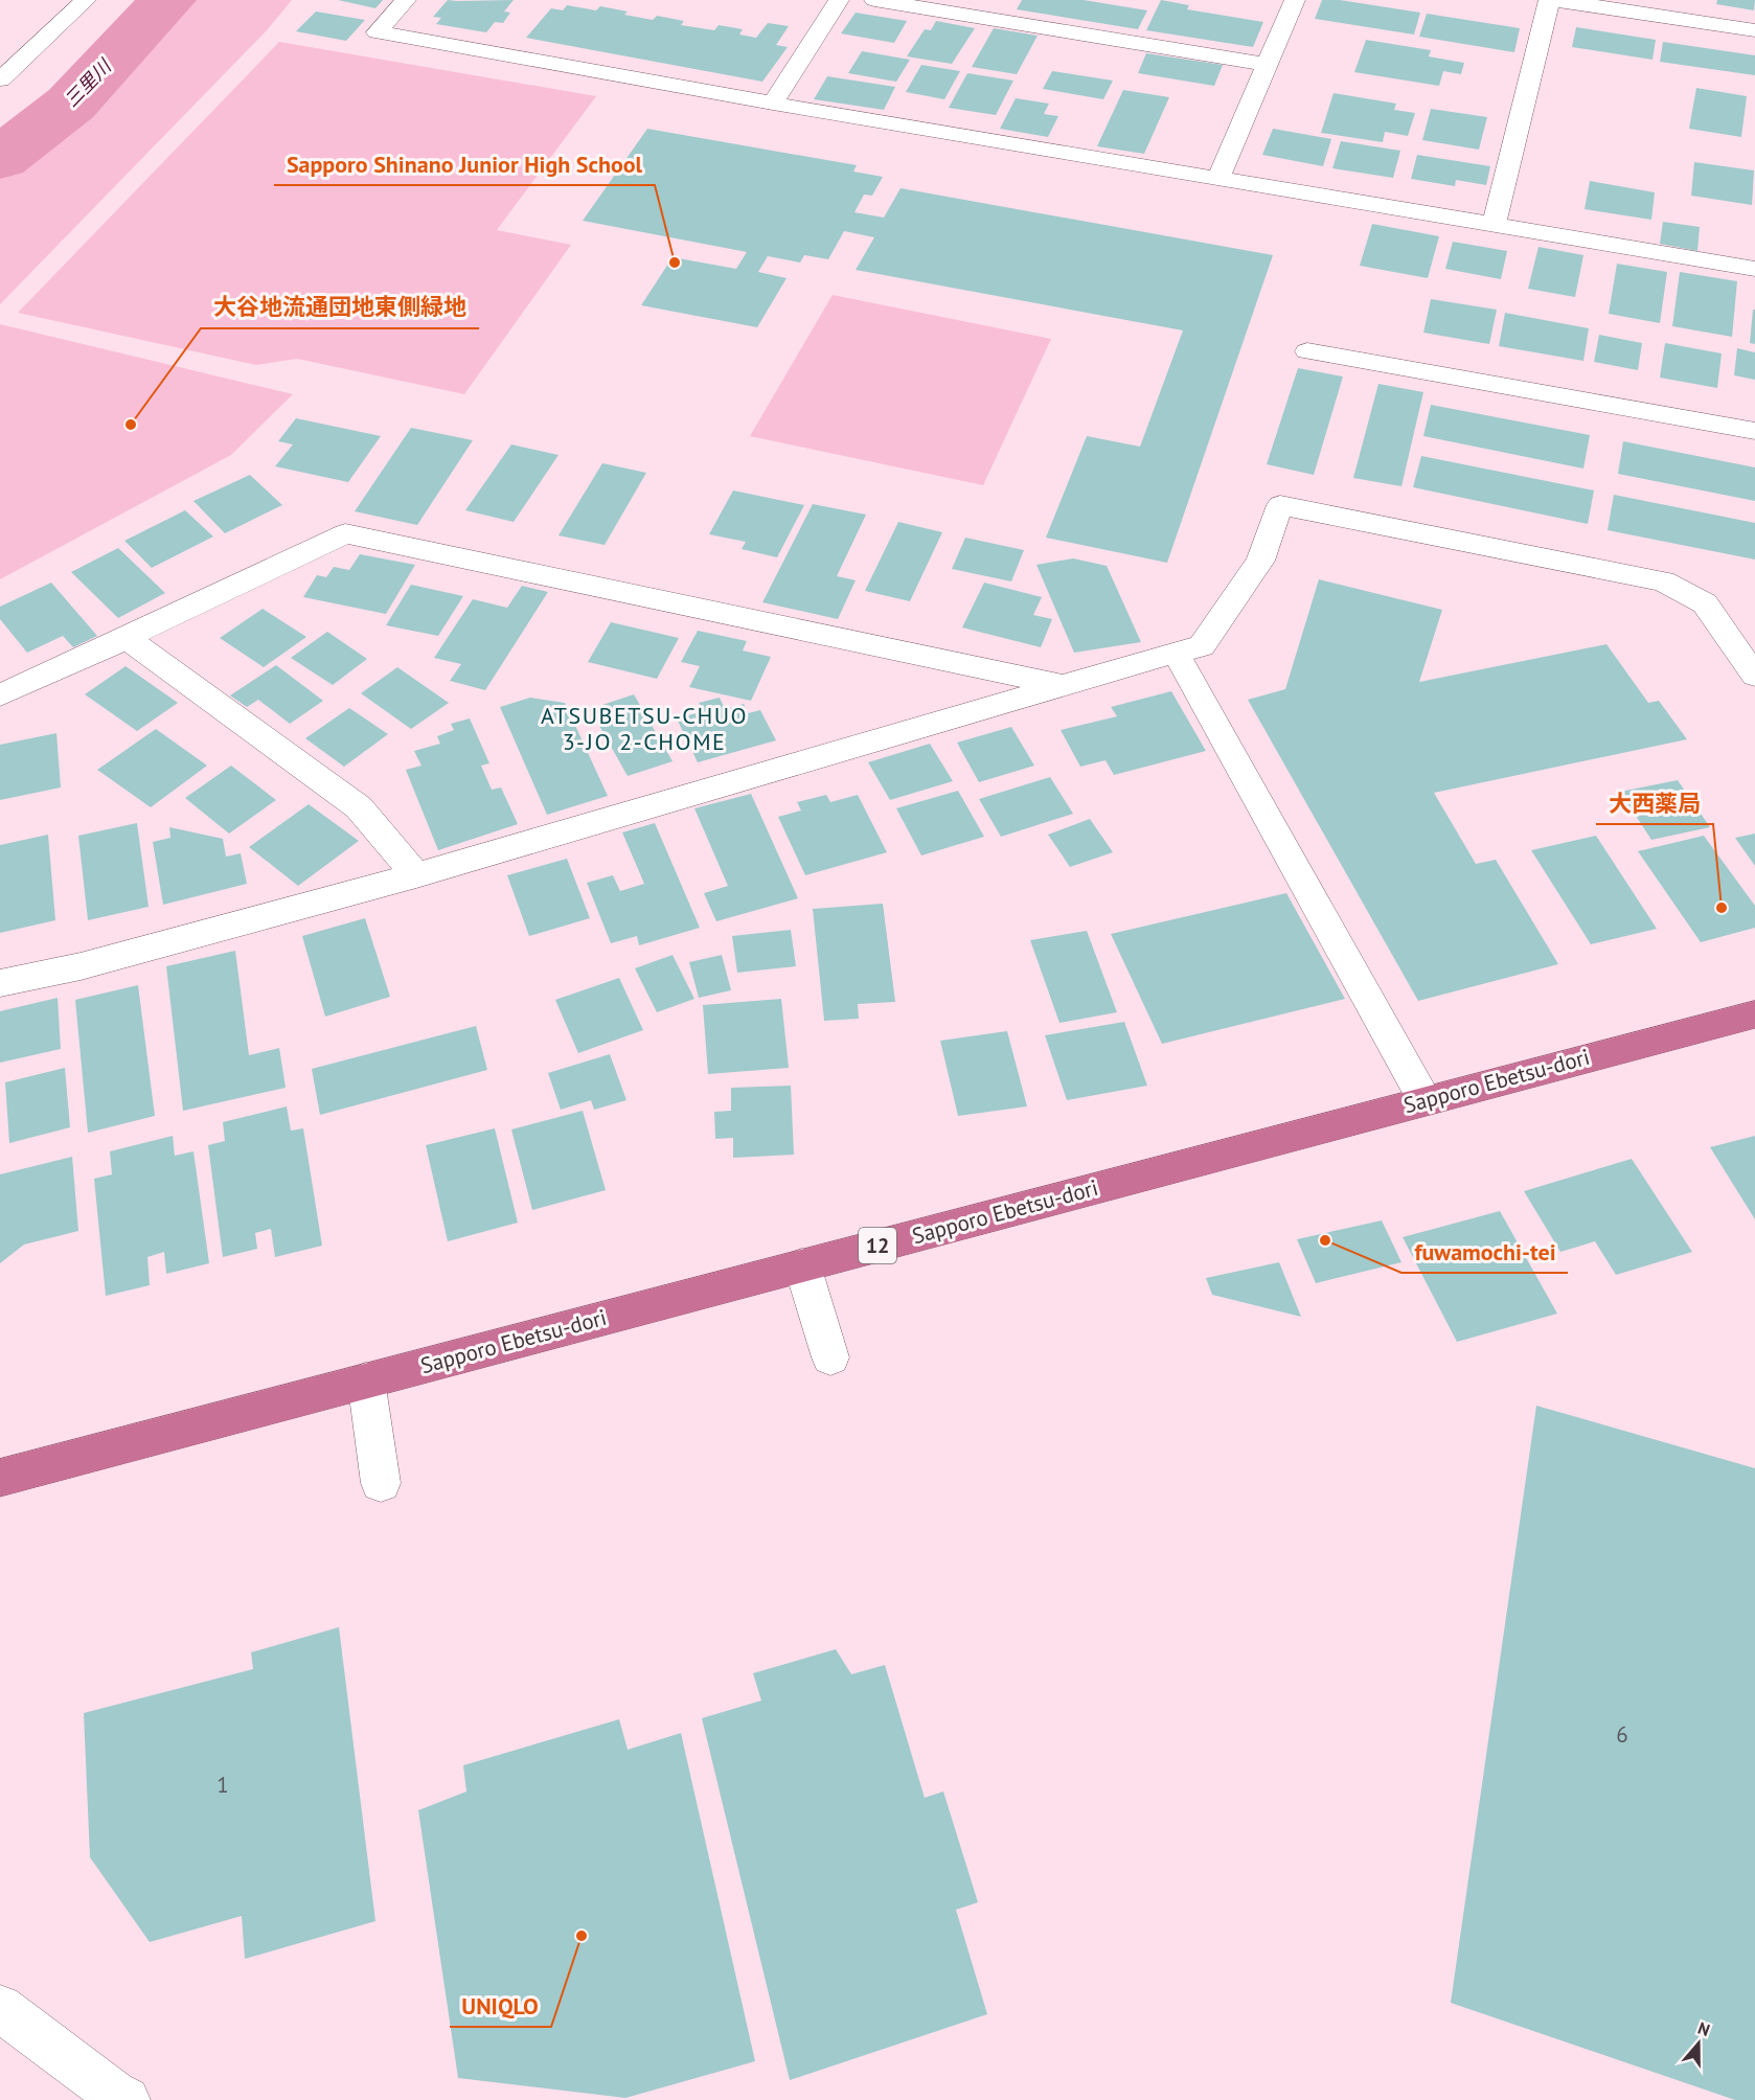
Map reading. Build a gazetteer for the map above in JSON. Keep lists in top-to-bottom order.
{
  "streets": {
    "highway": ["Sapporo Ebetsu-dori", "12"]
  },
  "districts": ["ATSUBETSU-CHUO 3-JO 2-CHOME"],
  "water": ["三里川"],
  "places": [
    "Sapporo Shinano Junior High School",
    "大谷地流通団地東側緑地",
    "大西薬局",
    "fuwamochi-tei",
    "UNIQLO"
  ],
  "house_numbers": ["6", "1"],
  "north": "top"
}
